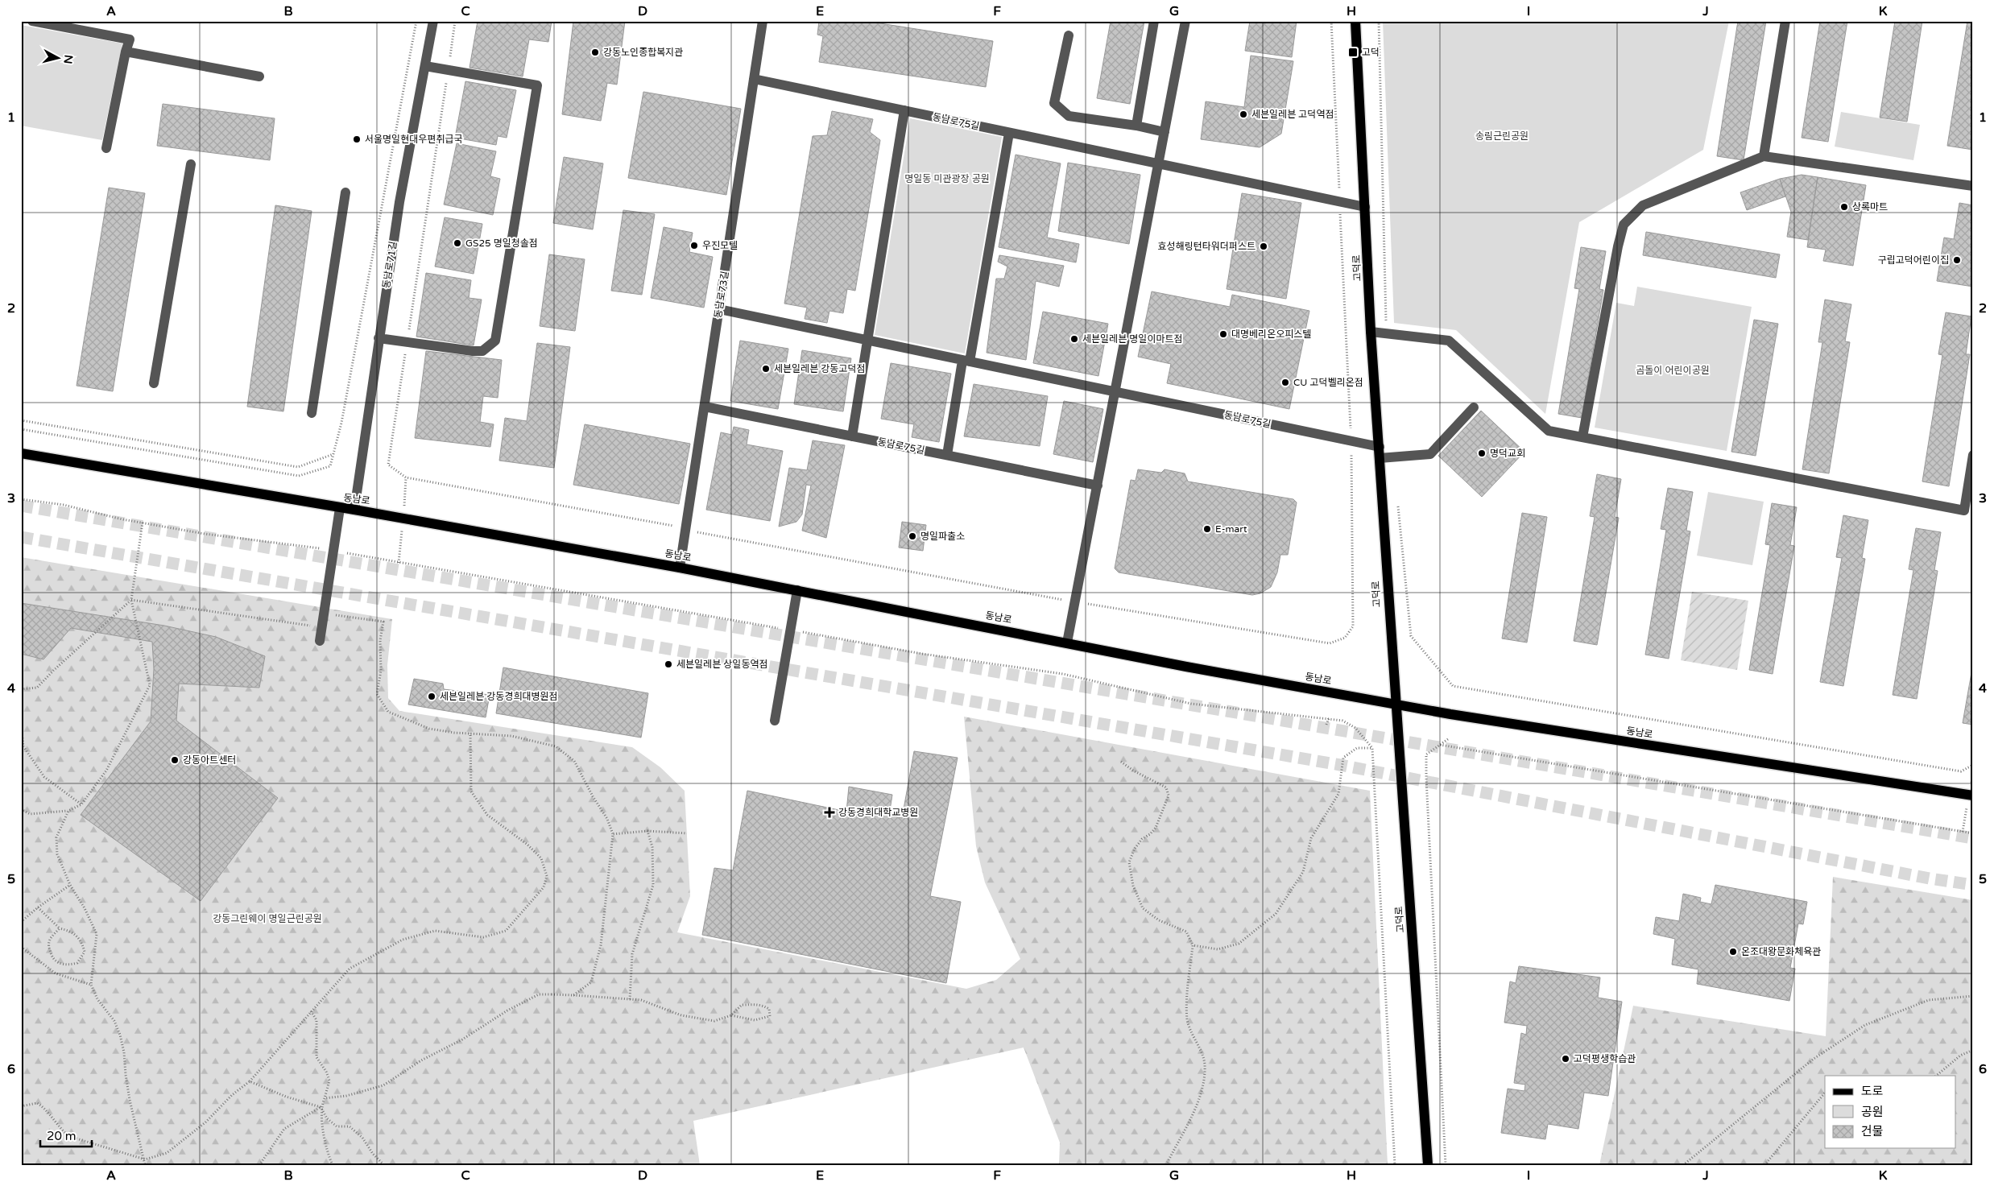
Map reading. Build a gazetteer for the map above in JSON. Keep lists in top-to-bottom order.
{
  "streets": {
    "main road": ["고덕로", "동남로"],
    "street": ["동남로75길", "동남로71길", "동남로73길"]
  },
  "crossings": [
    ["동남로75길", "고덕로"],
    ["동남로75길", "동남로73길"],
    ["동남로71길", "동남로"],
    ["고덕로", "동남로"],
    ["동남로73길", "동남로"]
  ],
  "parks": [
    "송림근린공원",
    "명일동 미관광장 공원",
    "곰돌이 어린이공원",
    "강동그린웨이 명일근린공원"
  ],
  "places": {
    "other": [
      "강동노인종합복지관",
      "세븐일레븐 고덕역점",
      "서울명일현대우편취급국",
      "상록마트",
      "GS25 명일청솔점",
      "우진모텔",
      "효성해링턴타워더퍼스트",
      "구립고덕어린이집",
      "대명베리온오피스텔",
      "세븐일레븐 명일이마트점",
      "세븐일레븐 강동고덕점",
      "CU 고덕벨리온점",
      "명덕교회",
      "E-mart",
      "명일파출소",
      "세븐일레븐 상일동역점",
      "세븐일레븐 강동경희대병원점",
      "강동아트센터",
      "온조대왕문화체육관",
      "고덕평생학습관"
    ],
    "transit": ["고덕"],
    "health": ["강동경희대학교병원"]
  },
  "legend": ["도로", "공원", "건물"],
  "scale_bar": "20 m",
  "north": "right",
  "grid": {
    "columns": [
      "A",
      "B",
      "C",
      "D",
      "E",
      "F",
      "G",
      "H",
      "I",
      "J",
      "K"
    ],
    "rows": [
      "1",
      "2",
      "3",
      "4",
      "5",
      "6"
    ]
  }
}
